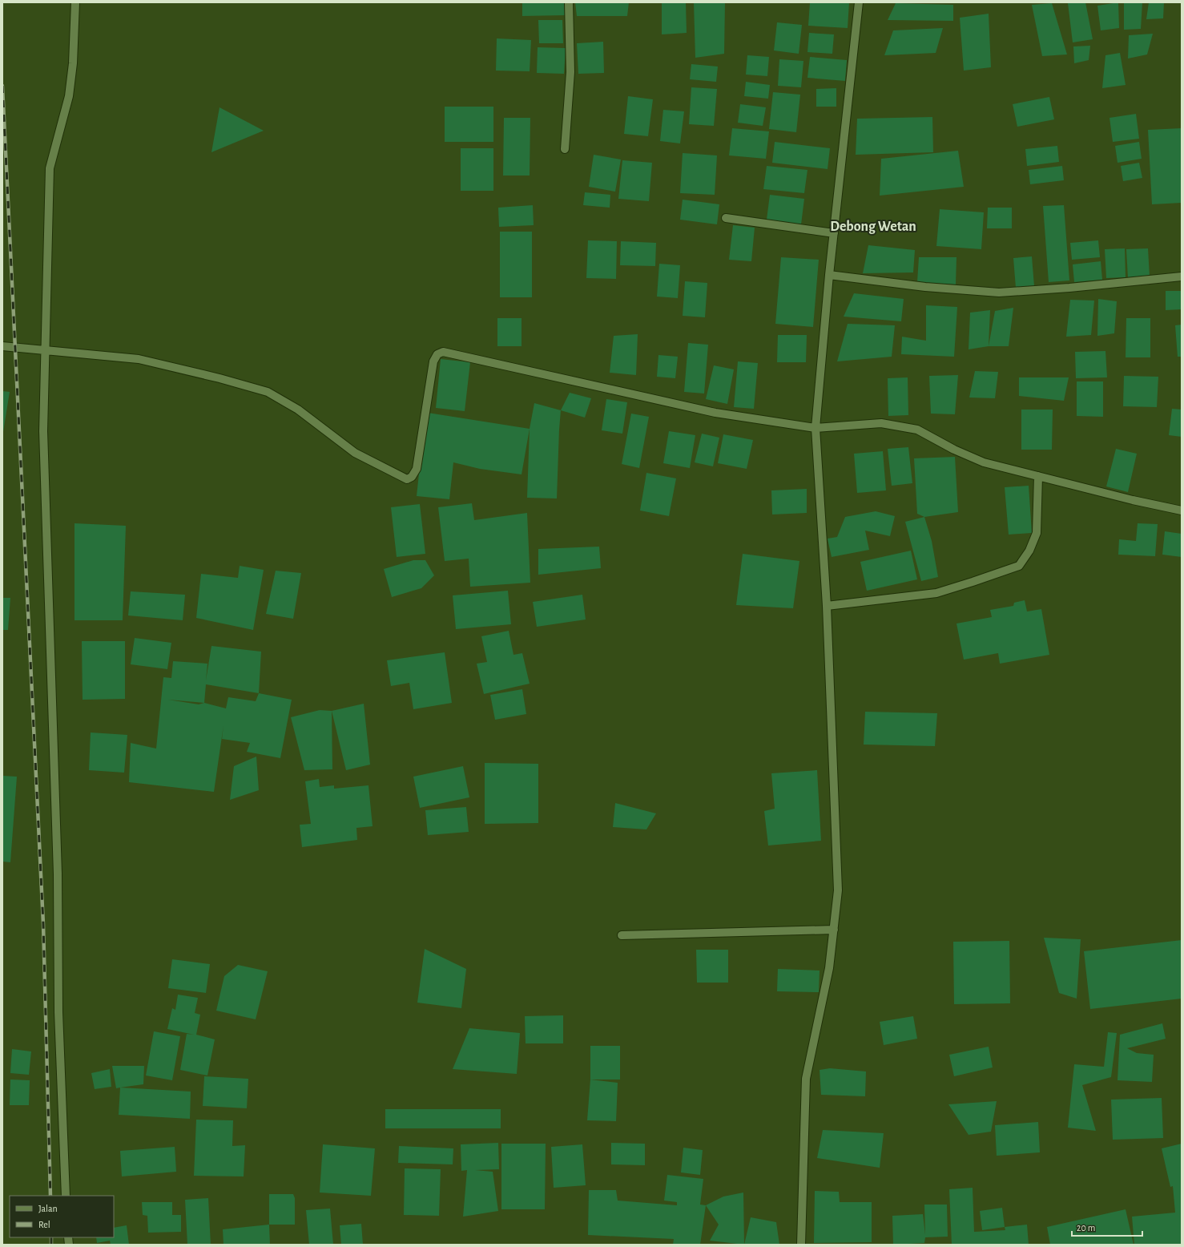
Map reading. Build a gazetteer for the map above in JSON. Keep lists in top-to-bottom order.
{
  "districts": ["Debong Wetan"],
  "legend": ["Jalan", "Rel"],
  "scale_bar": "20 m"
}
